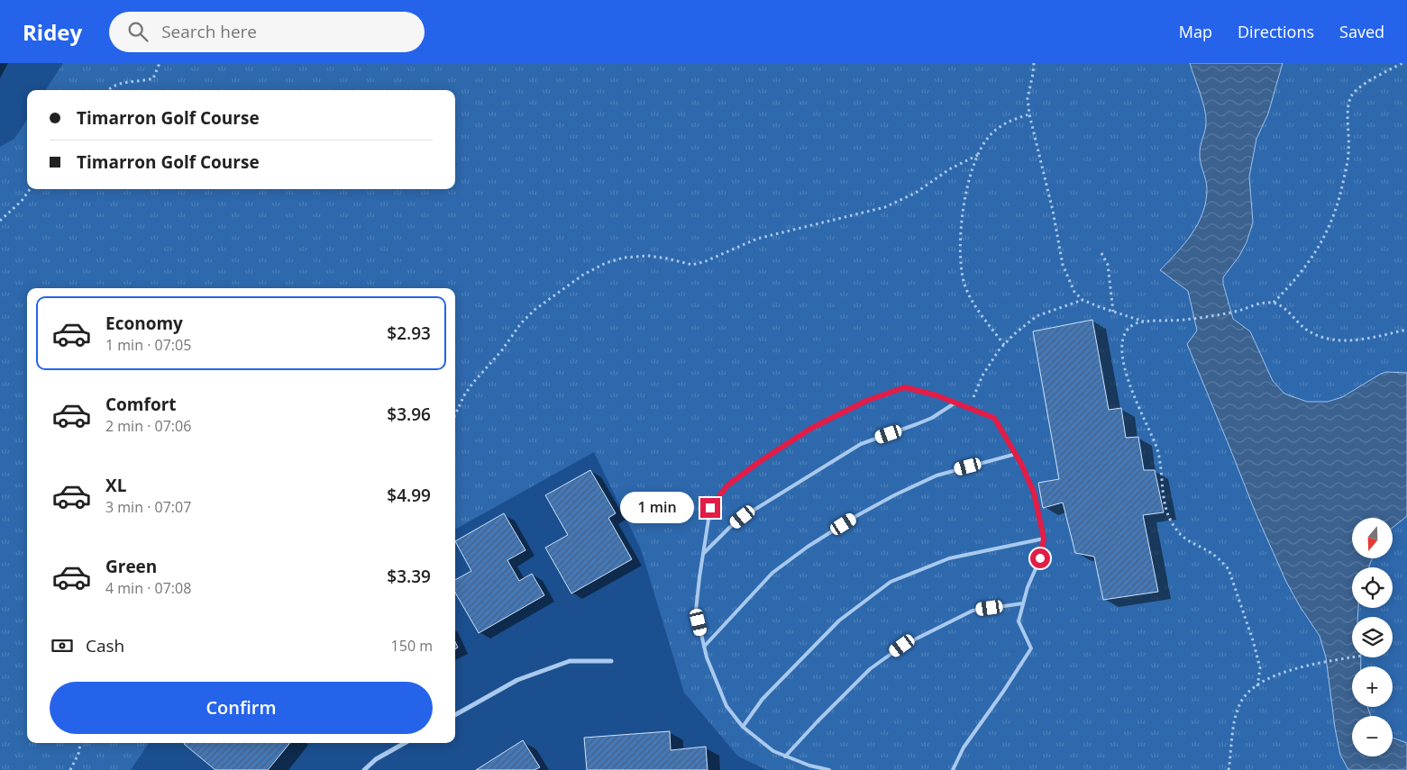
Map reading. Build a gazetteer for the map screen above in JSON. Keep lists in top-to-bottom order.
{
  "north": "bottom",
  "page": {
    "header": "Ridey",
    "search": "Search here",
    "nav": ["Map", "Directions", "Saved"],
    "banner": ["Timarron Golf Course", "Timarron Golf Course"],
    "list": [
      {
        "name": "Economy",
        "note": "1 min · 07:05",
        "value": "$2.93"
      },
      {
        "name": "Comfort",
        "note": "2 min · 07:06",
        "value": "$3.96"
      },
      {
        "name": "XL",
        "note": "3 min · 07:07",
        "value": "$4.99"
      },
      {
        "name": "Green",
        "note": "4 min · 07:08",
        "value": "$3.39"
      }
    ],
    "bubble": "1 min",
    "map_buttons": ["+", "−"],
    "pay": ["Cash", "150 m"],
    "buttons": "Confirm"
  }
}
